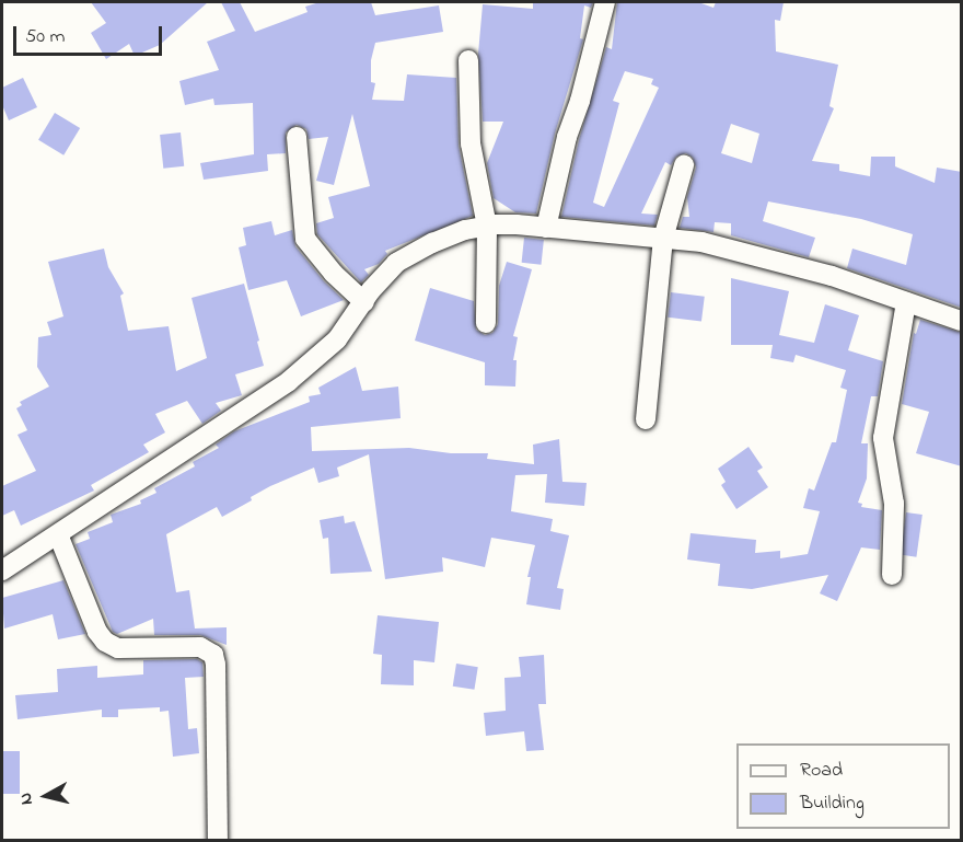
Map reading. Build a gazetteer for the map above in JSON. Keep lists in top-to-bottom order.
{
  "legend": ["Road", "Building"],
  "scale_bar": "50 m",
  "north": "left"
}
